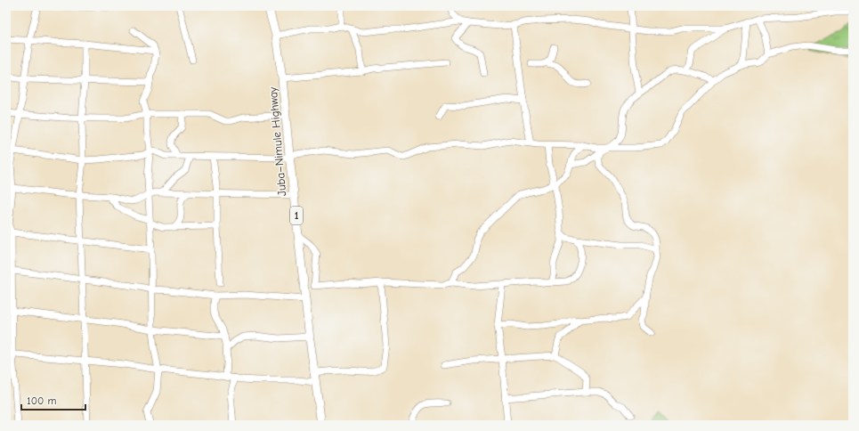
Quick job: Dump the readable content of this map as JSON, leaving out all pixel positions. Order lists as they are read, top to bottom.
{
  "streets": {
    "main road": ["Juba–Nimule Highway", "1"]
  },
  "scale_bar": "100 m"
}
